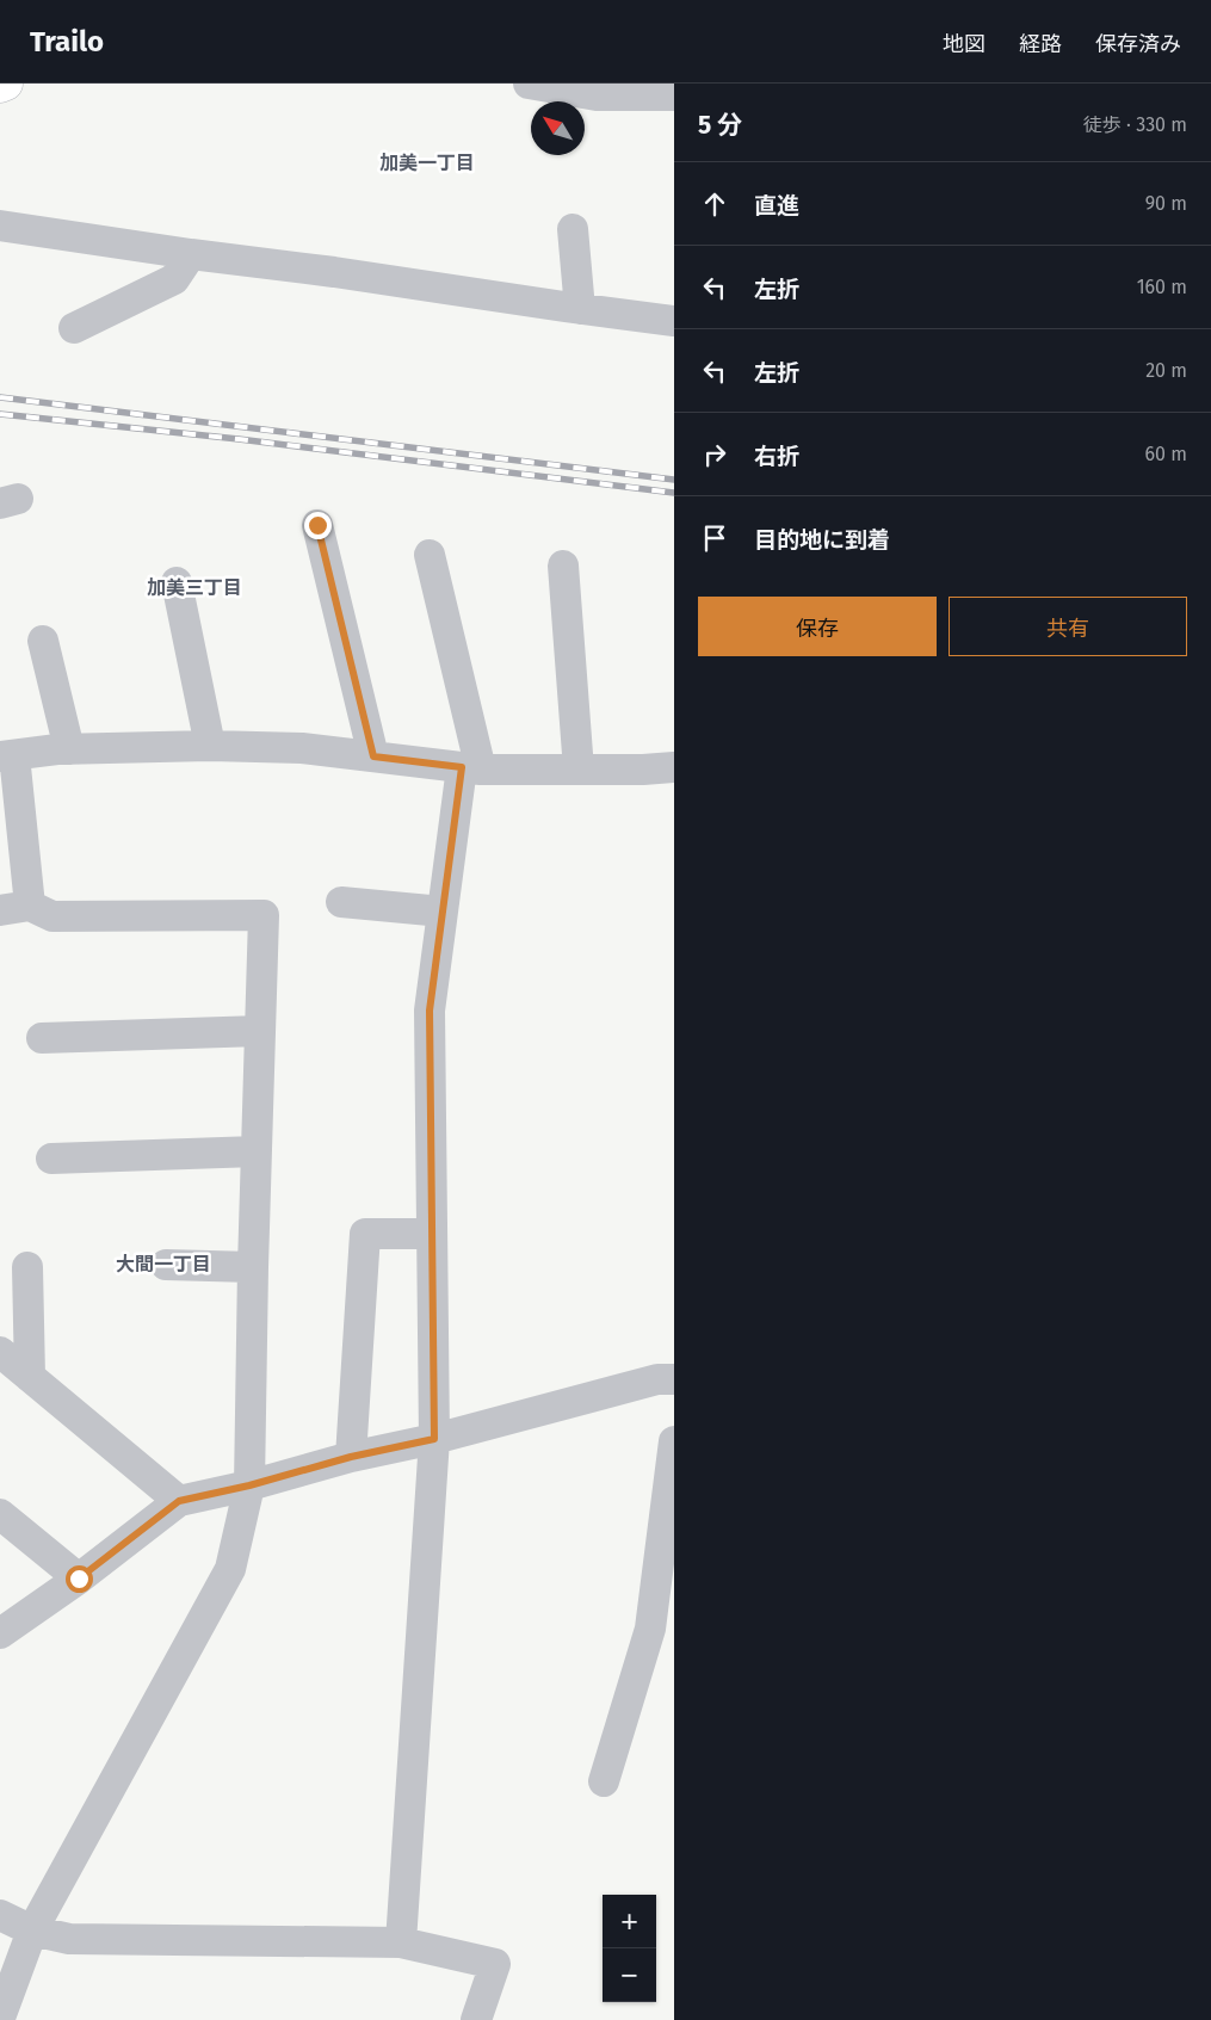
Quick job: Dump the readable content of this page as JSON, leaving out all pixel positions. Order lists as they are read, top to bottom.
{
  "districts": ["加美一丁目", "加美三丁目", "大間一丁目"],
  "north": "top left",
  "page": {
    "header": "Trailo",
    "nav": ["地図", "経路", "保存済み"],
    "heading": ["5 分", "徒歩 · 330 m"],
    "list": [
      ["直進", "90 m"],
      ["左折", "160 m"],
      ["左折", "20 m"],
      ["右折", "60 m"],
      "目的地に到着"
    ],
    "buttons": ["保存", "共有"],
    "map_buttons": ["+", "−"]
  }
}
